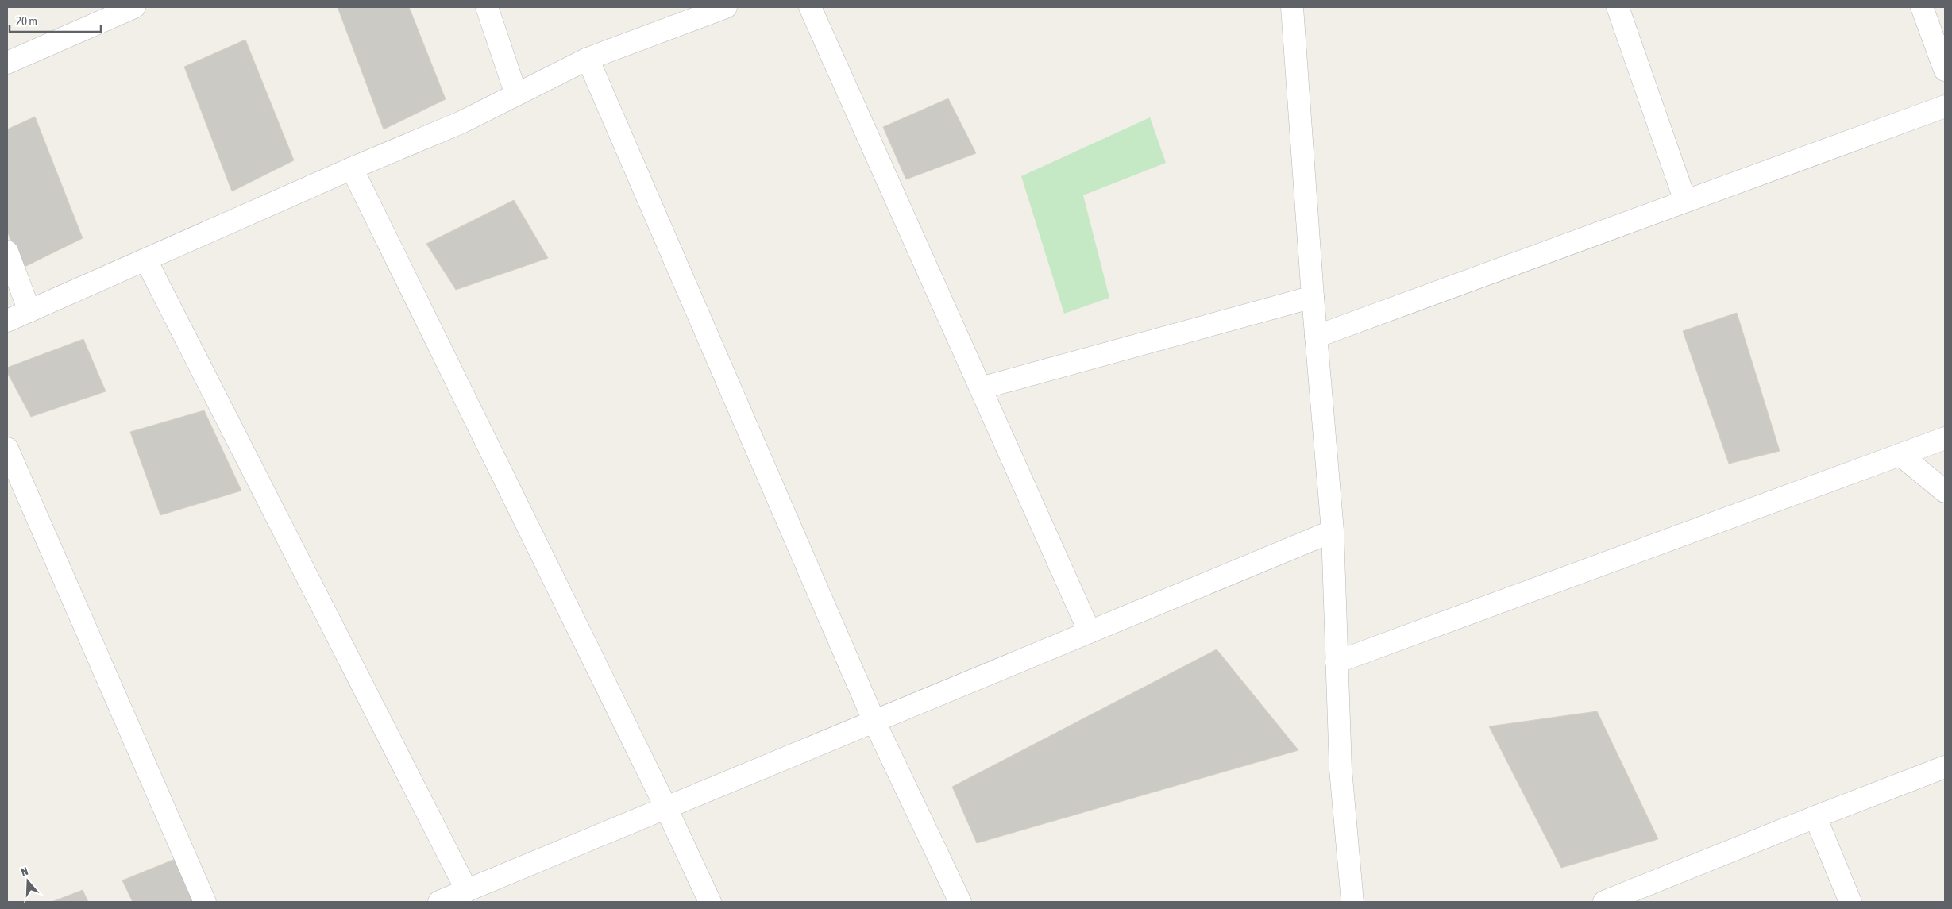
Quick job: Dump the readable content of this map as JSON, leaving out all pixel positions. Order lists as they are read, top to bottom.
{
  "scale_bar": "20 m",
  "north": "top"
}
